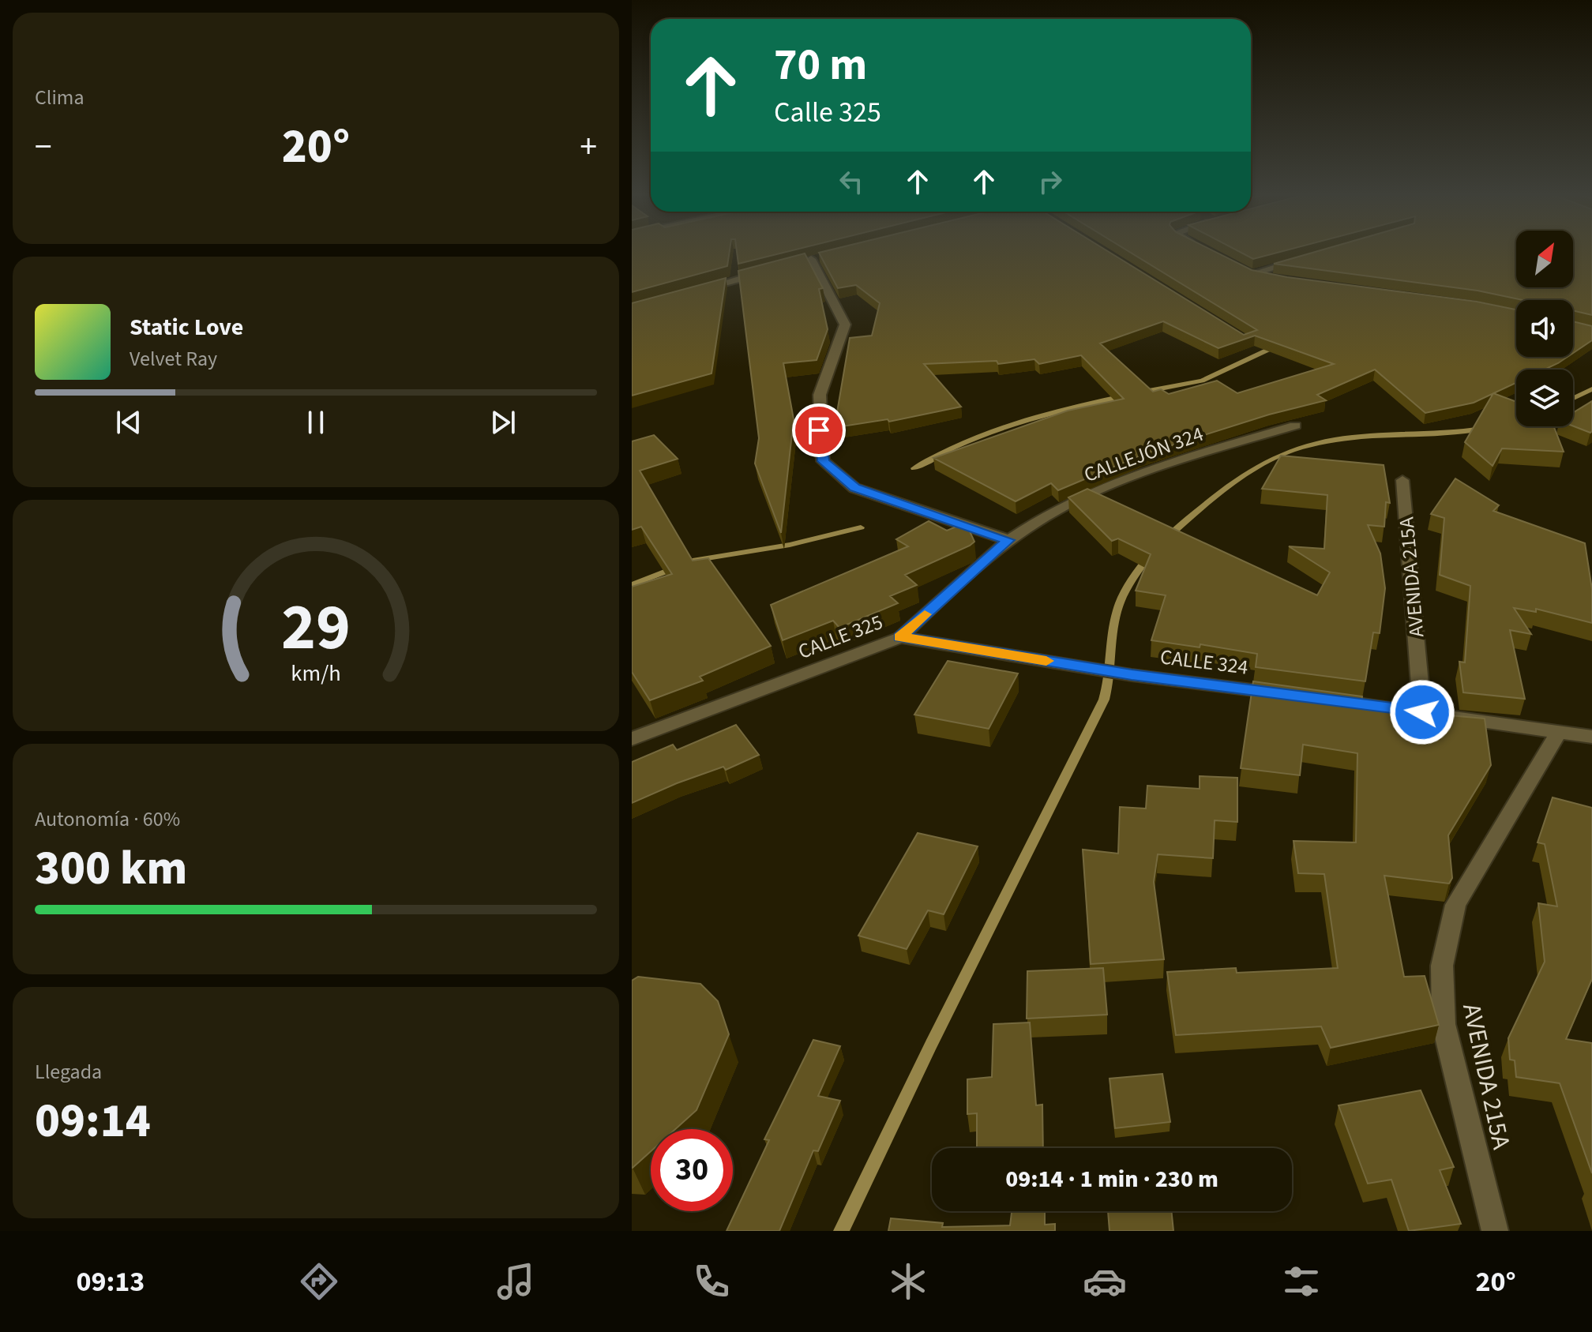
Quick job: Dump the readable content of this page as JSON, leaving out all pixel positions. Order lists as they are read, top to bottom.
{
  "streets": {
    "street": [
      "CALLEJÓN 324",
      "AVENIDA 215A",
      "CALLE 325",
      "CALLE 324"
    ]
  },
  "crossings": [
    ["CALLEJÓN 324", "CALLE 325"],
    ["CALLE 325", "CALLE 324"]
  ],
  "north": "top right",
  "page": {
    "tile": [
      "Clima",
      ["Autonomía · 60%", "300 km"],
      ["Llegada", "09:14"]
    ],
    "turn": ["70 m", "Calle 325"],
    "heat": ["−", "20°", "+"],
    "song": ["Static Love", "Velvet Ray"],
    "limit": "30",
    "trip": "09:14 · 1 min · 230 m",
    "tabs": ["09:13", "20°"],
    "gauge": ["29", "km/h"]
  }
}
